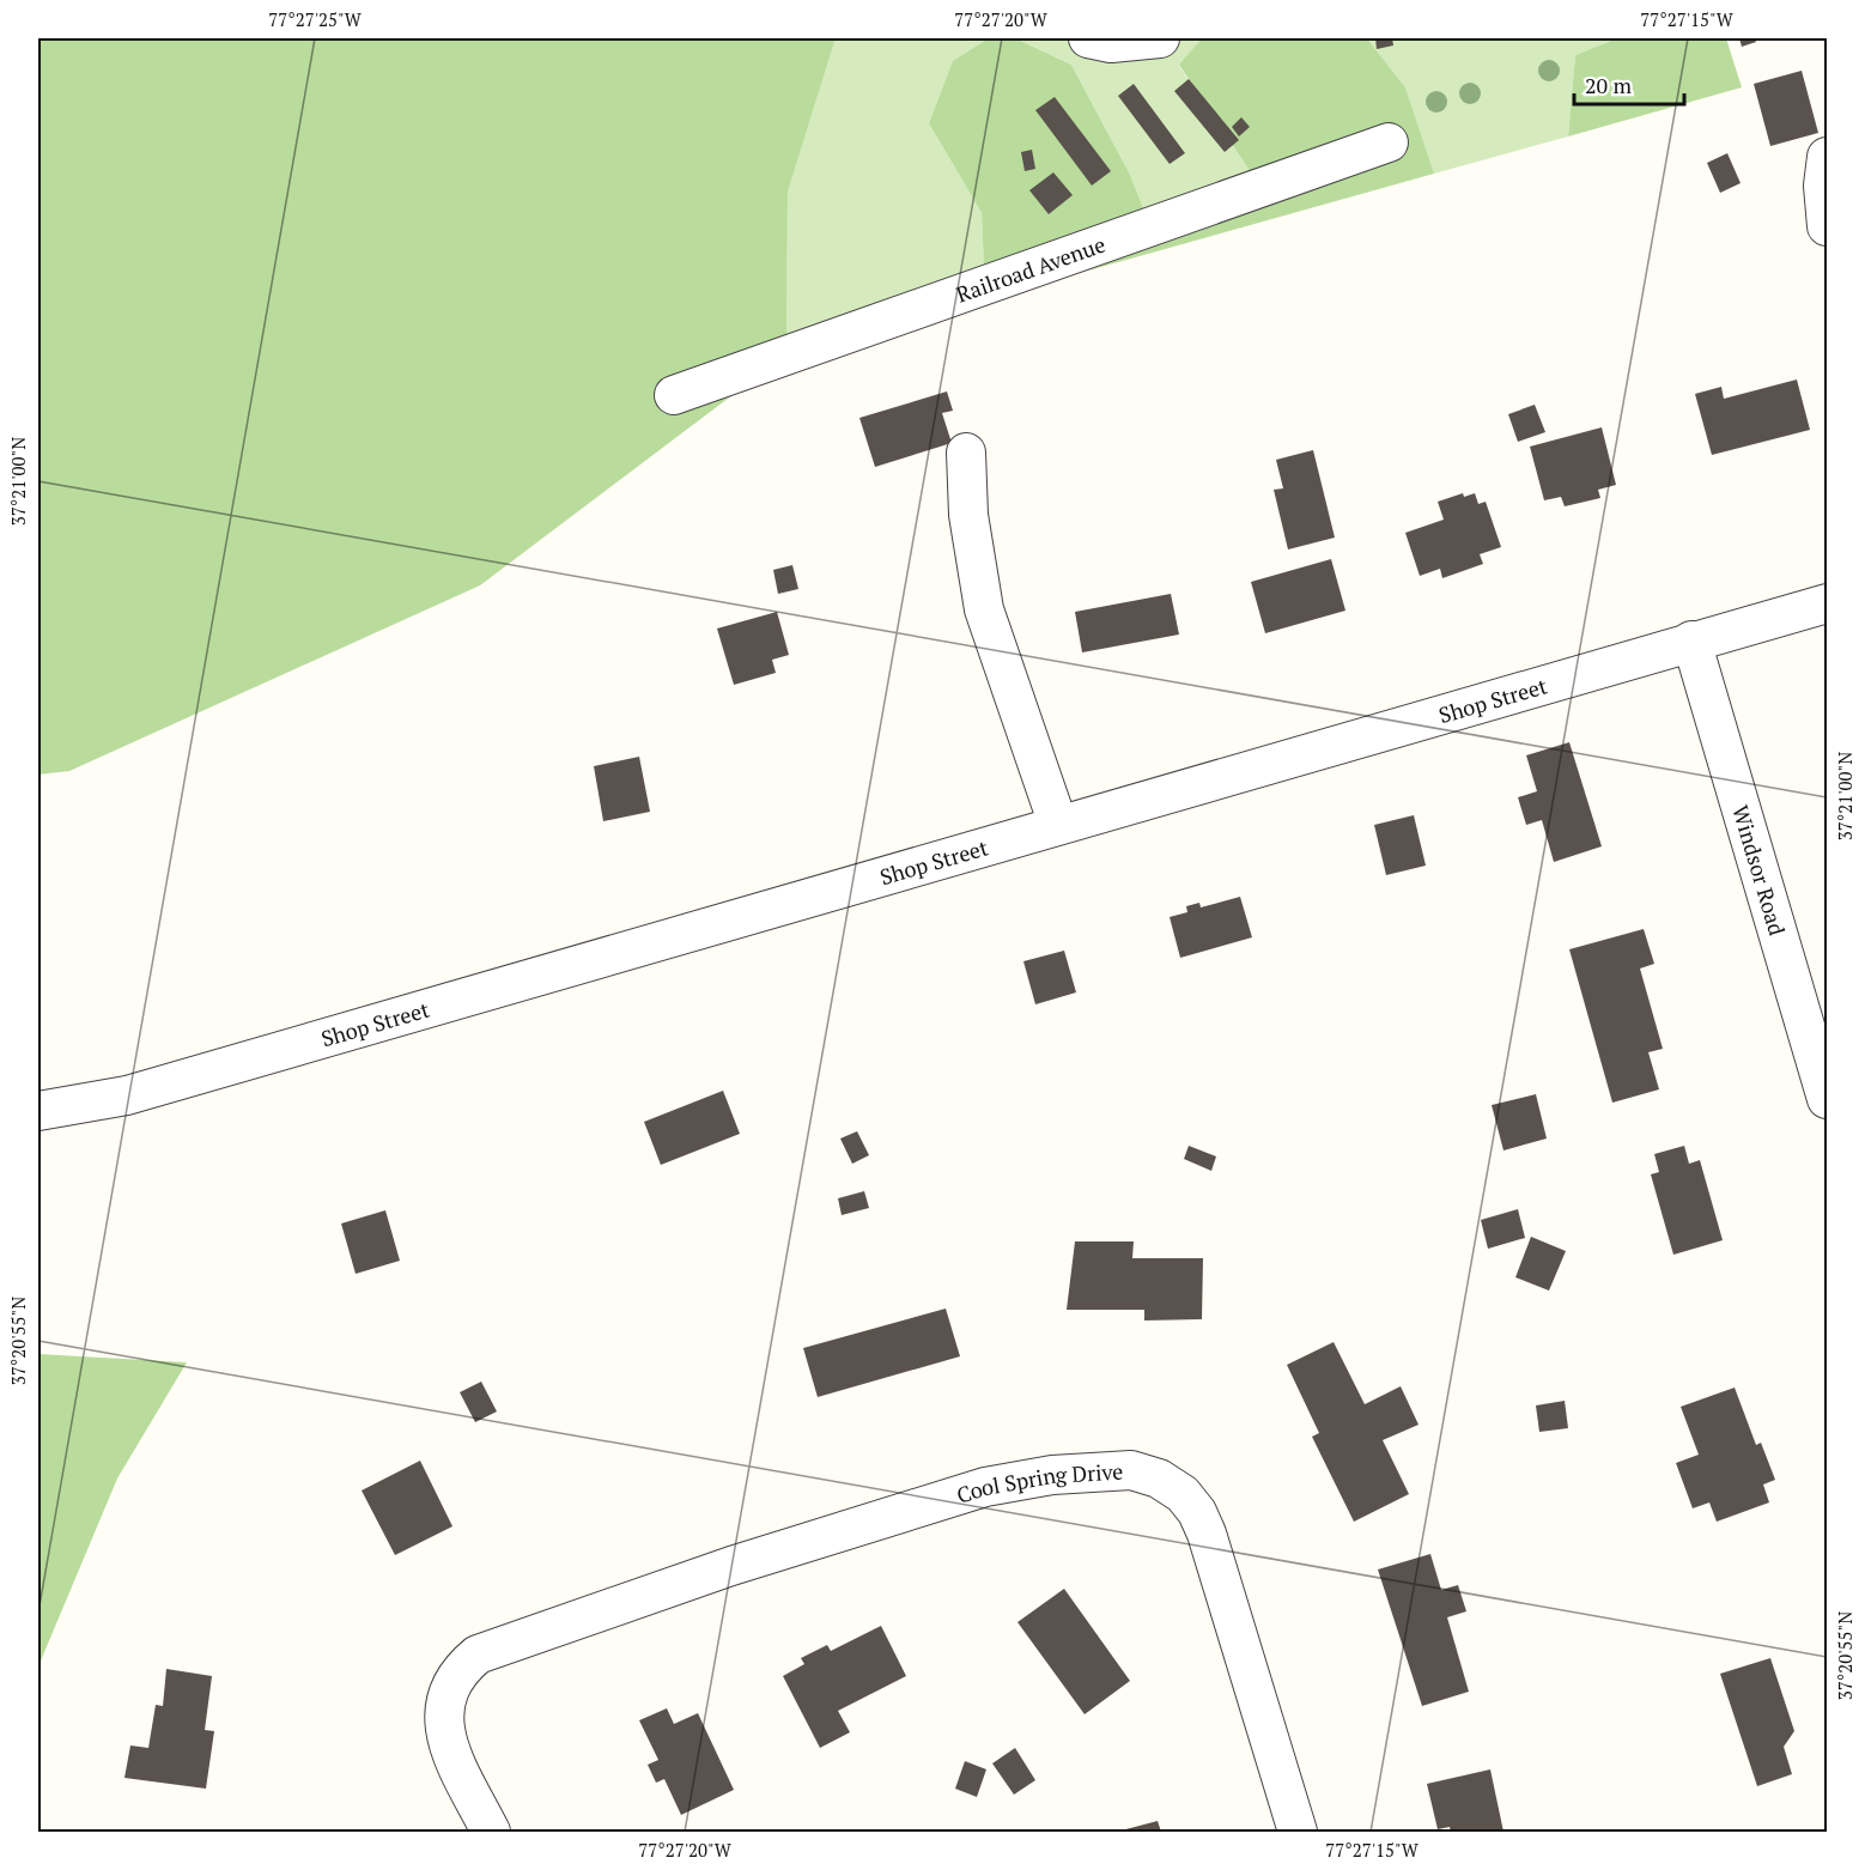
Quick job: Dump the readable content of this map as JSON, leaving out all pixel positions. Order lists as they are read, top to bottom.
{
  "streets": {
    "street": [
      "Railroad Avenue",
      "Shop Street",
      "Windsor Road",
      "Cool Spring Drive"
    ]
  },
  "crossings": [
    ["Shop Street", "Windsor Road"]
  ],
  "scale_bar": "20 m",
  "coordinates": [
    "77°27'25\"W",
    "77°27'20\"W",
    "77°27'15\"W",
    "37°21'00\"N",
    "37°20'55\"N"
  ]
}
